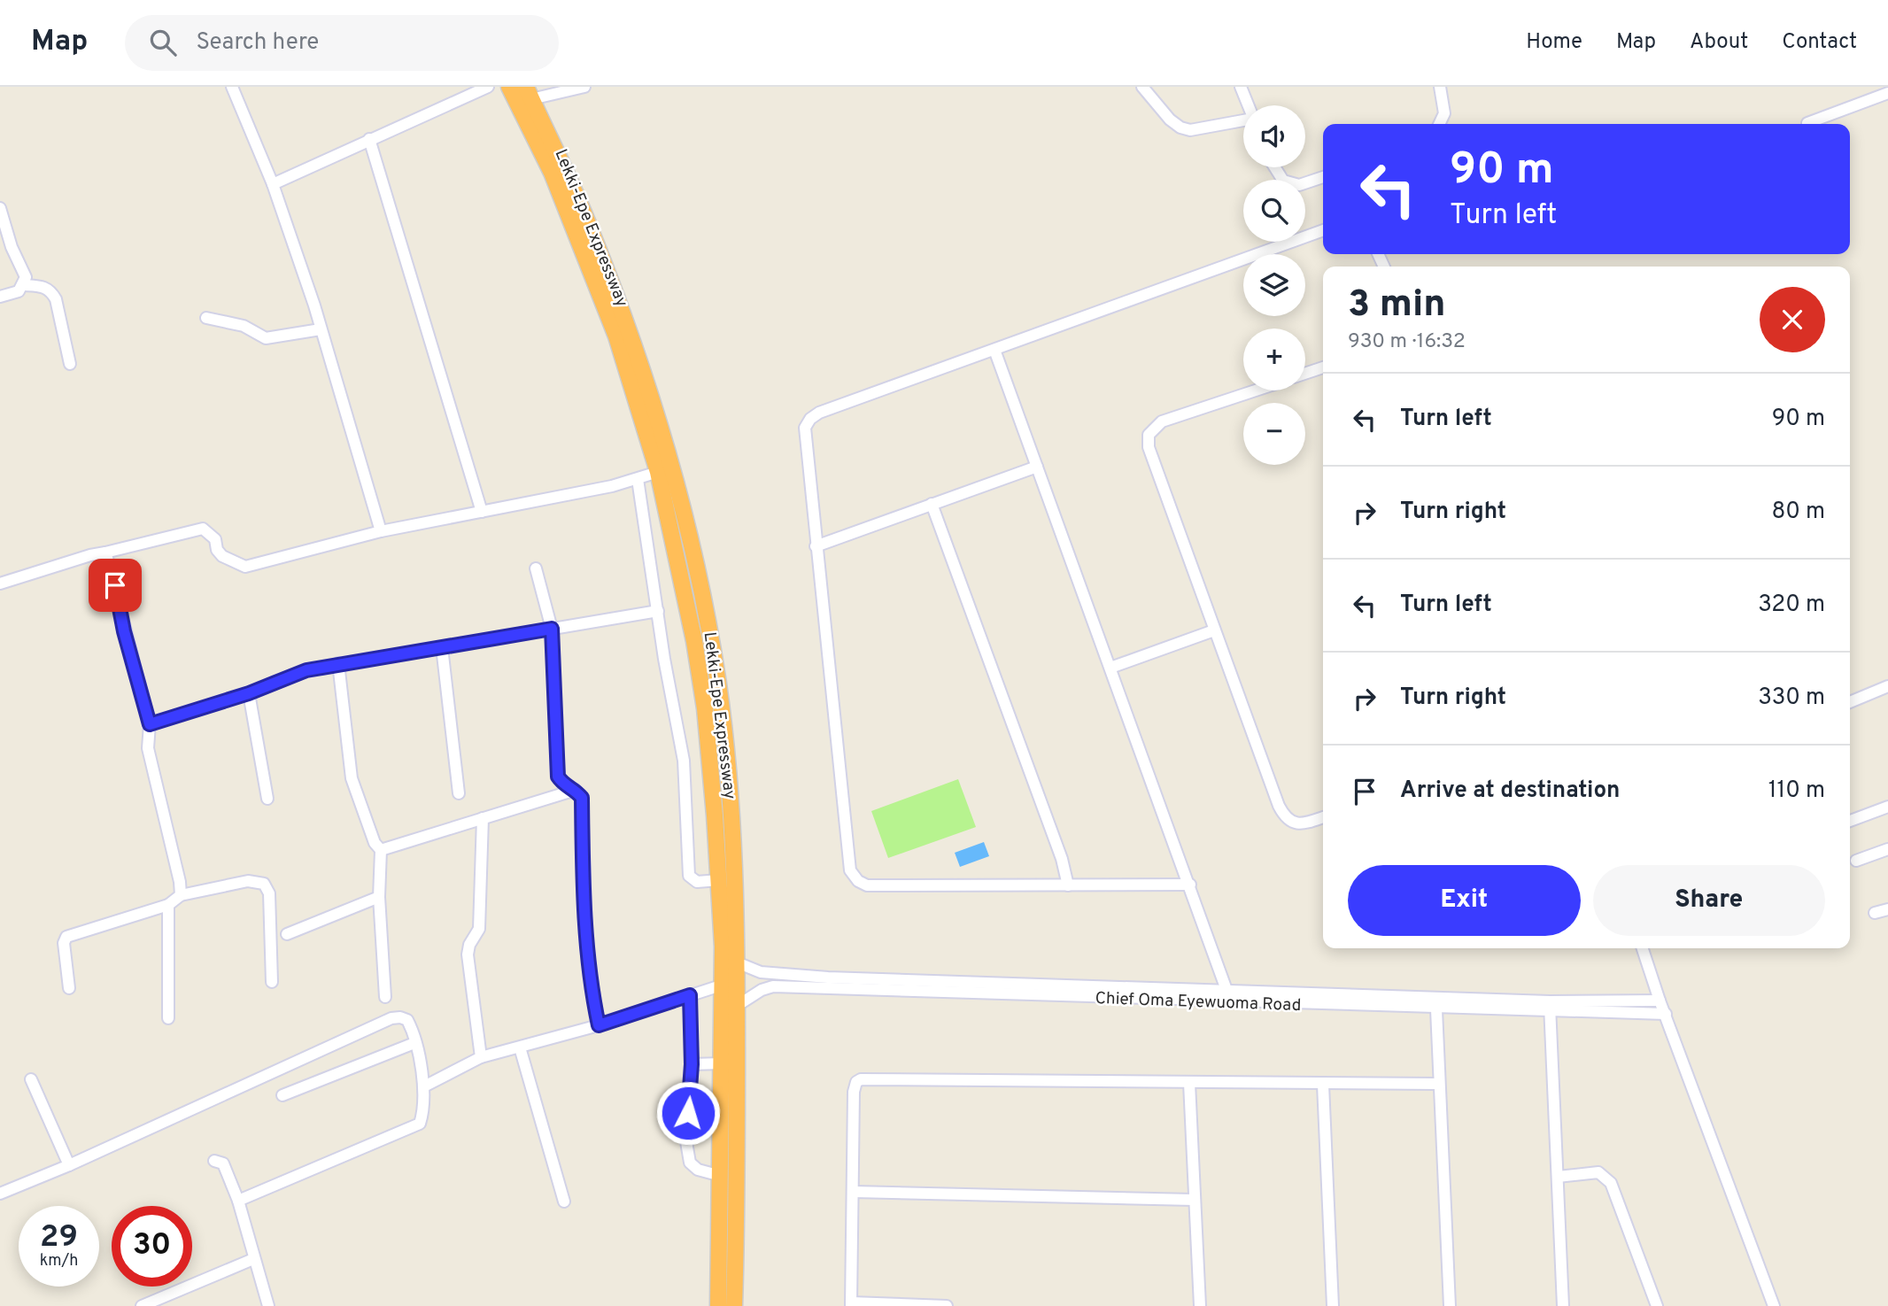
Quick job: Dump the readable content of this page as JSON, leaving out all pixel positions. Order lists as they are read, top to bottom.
{
  "streets": {
    "highway": ["Lekki-Epe Expressway"],
    "street": ["Chief Oma Eyewuoma Road"]
  },
  "crossings": [
    ["Lekki-Epe Expressway", "Chief Oma Eyewuoma Road"]
  ],
  "page": {
    "header": "Map",
    "search": "Search here",
    "nav": [
      "Home",
      "Map",
      "About",
      "Contact"
    ],
    "map_buttons": ["+", "−"],
    "turn": ["90 m", "Turn left"],
    "heading": ["3 min", "930 m · 16:32"],
    "list": [
      {
        "name": "Turn left",
        "value": "90 m"
      },
      {
        "name": "Turn right",
        "value": "80 m"
      },
      {
        "name": "Turn left",
        "value": "320 m"
      },
      {
        "name": "Turn right",
        "value": "330 m"
      },
      {
        "name": "Arrive at destination",
        "value": "110 m"
      }
    ],
    "buttons": ["Exit", "Share"],
    "speed": "29 km/h",
    "limit": "30"
  }
}
